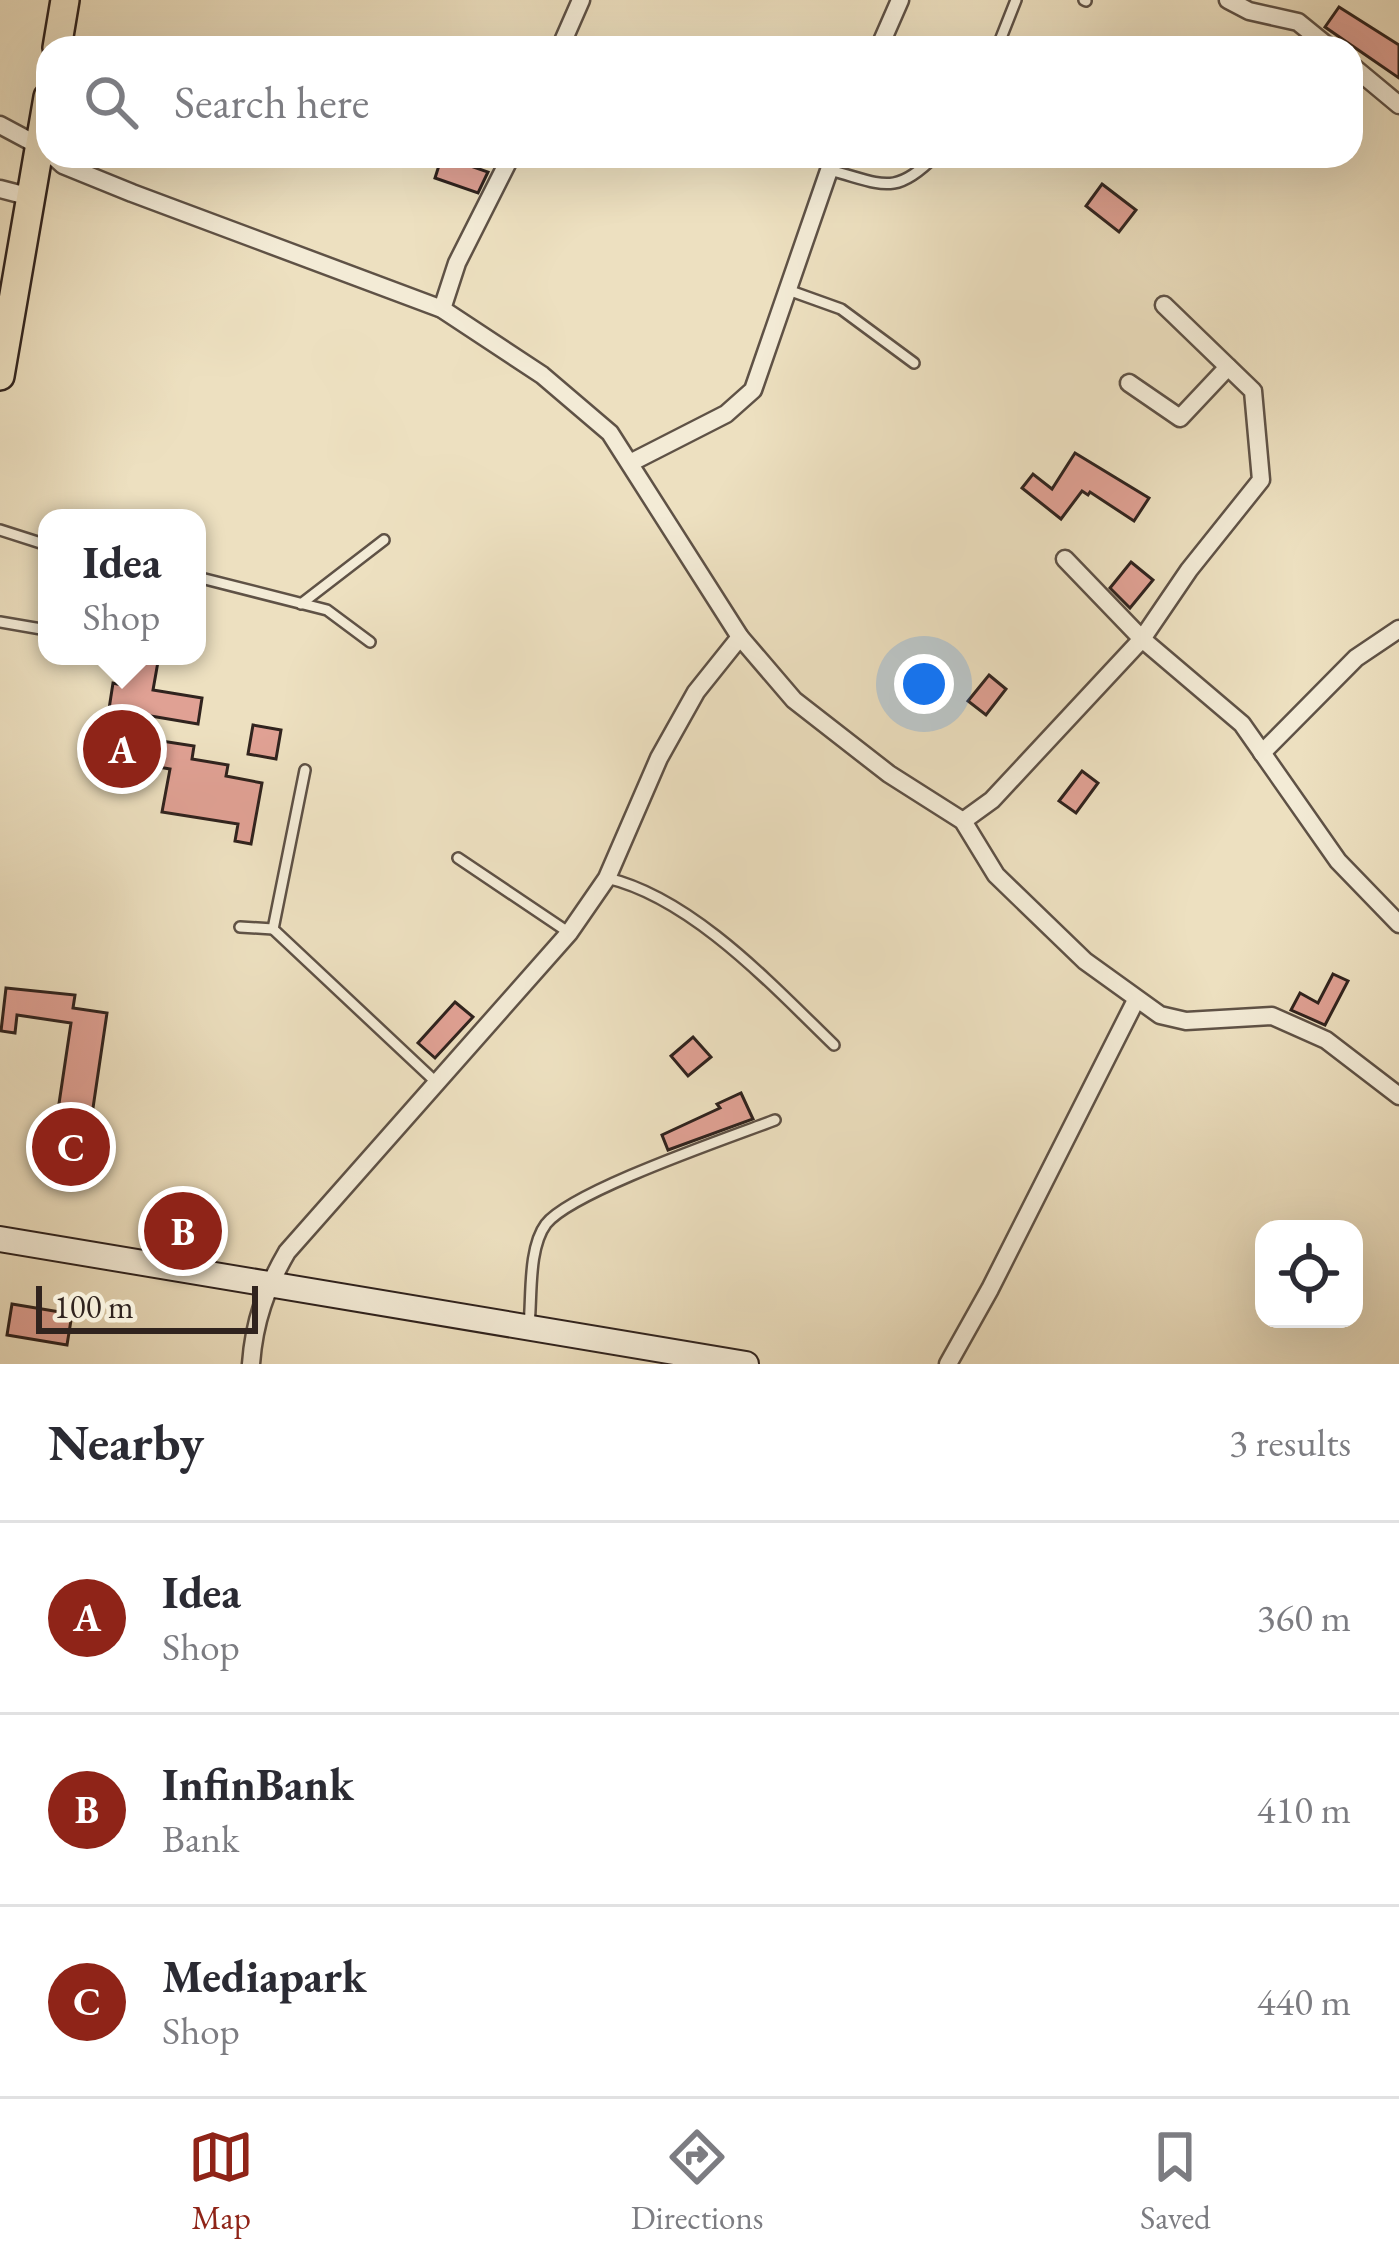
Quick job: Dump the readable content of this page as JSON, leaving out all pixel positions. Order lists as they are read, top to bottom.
{
  "scale_bar": "100 m",
  "page": {
    "search": "Search here",
    "popup": ["Idea", "Shop"],
    "pins": ["A", "C", "B"],
    "scale": "100 m",
    "heading": ["Nearby", "3 results"],
    "list": [
      {
        "mark": "A",
        "name": "Idea",
        "note": "Shop",
        "value": "360 m"
      },
      {
        "mark": "B",
        "name": "InfinBank",
        "note": "Bank",
        "value": "410 m"
      },
      {
        "mark": "C",
        "name": "Mediapark",
        "note": "Shop",
        "value": "440 m"
      }
    ],
    "nav": ["Map", "Directions", "Saved"]
  }
}
